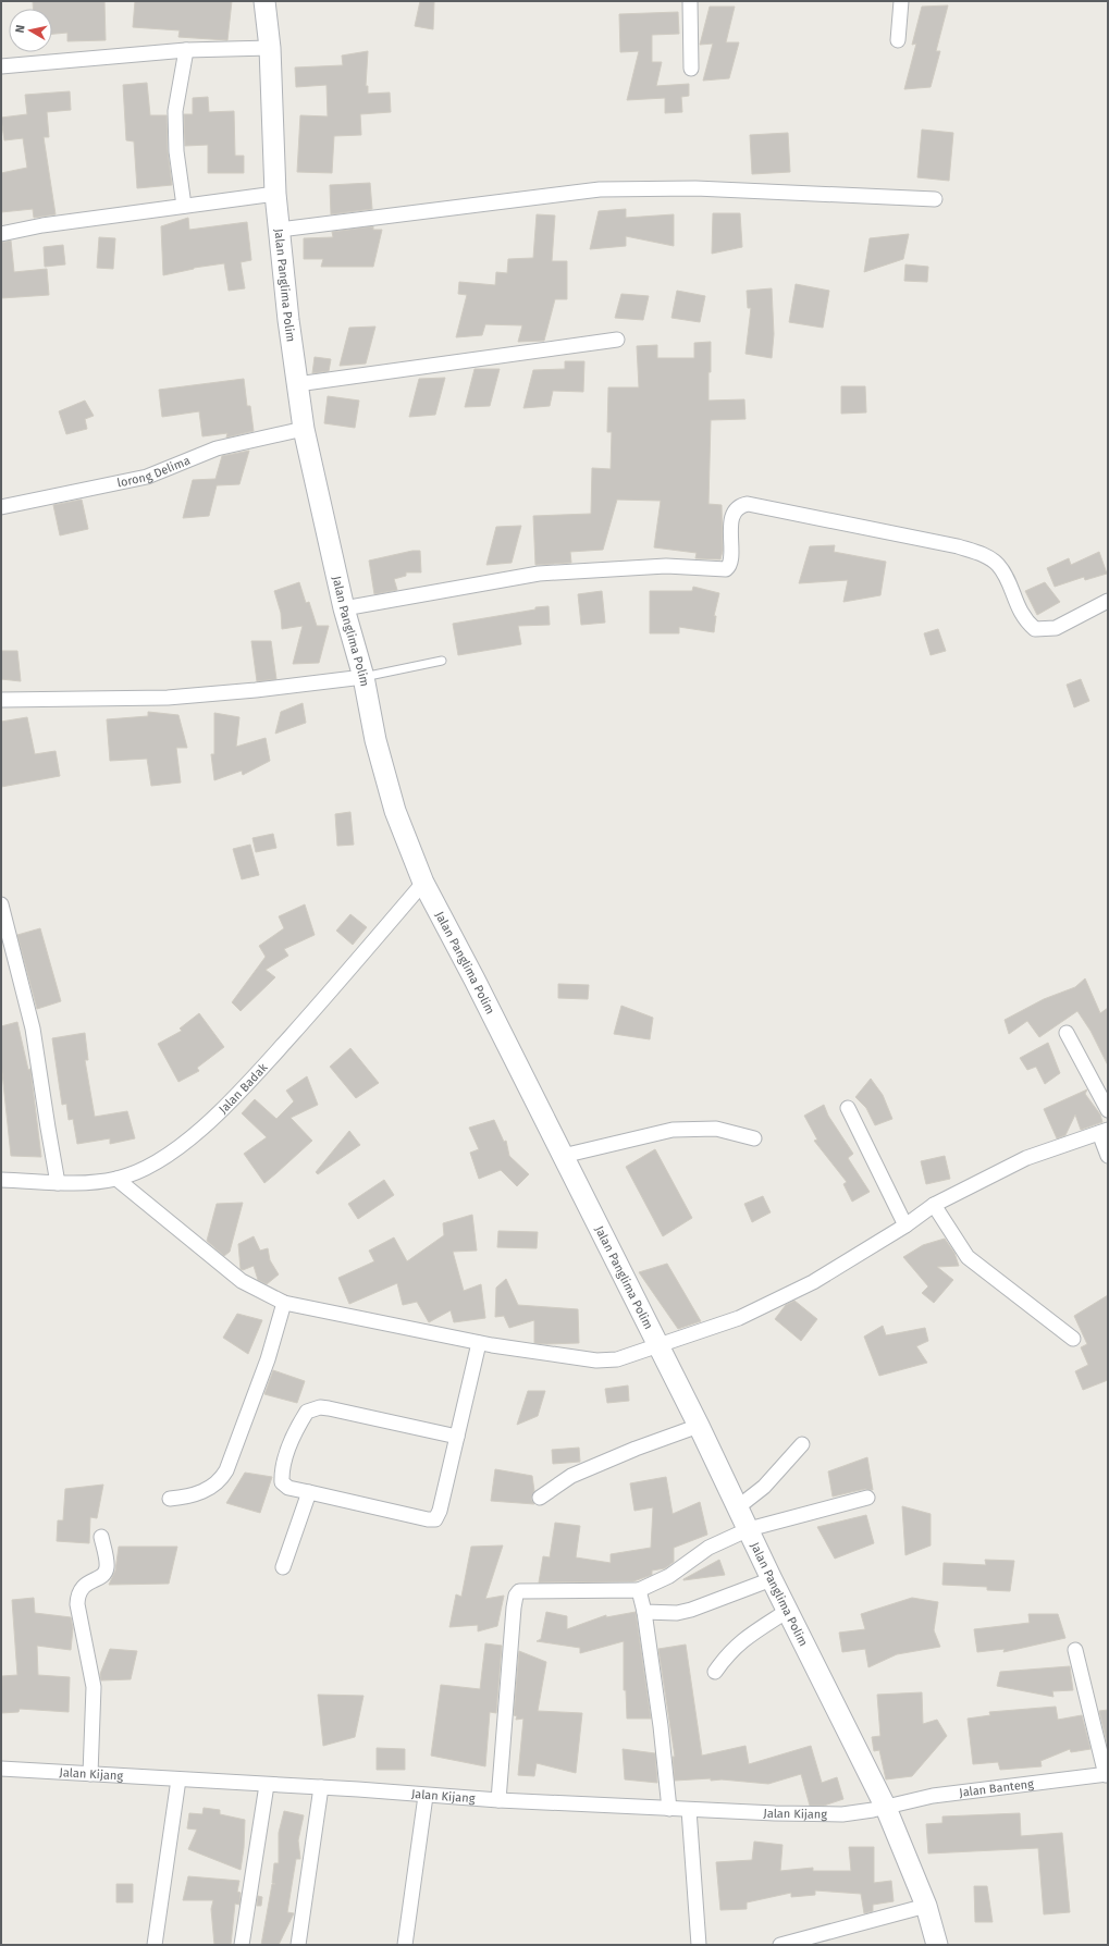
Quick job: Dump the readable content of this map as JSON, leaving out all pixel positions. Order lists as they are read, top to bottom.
{
  "streets": {
    "street": [
      "Jalan Panglima Polim",
      "lorong Delima",
      "Jalan Badak",
      "Jalan Kijang",
      "Jalan Banteng"
    ]
  },
  "crossings": [
    ["Jalan Panglima Polim", "lorong Delima"],
    ["Jalan Panglima Polim", "Jalan Badak"],
    ["Jalan Panglima Polim", "Jalan Kijang"],
    ["Jalan Panglima Polim", "Jalan Banteng"],
    ["Jalan Kijang", "Jalan Banteng"]
  ],
  "north": "left"
}
